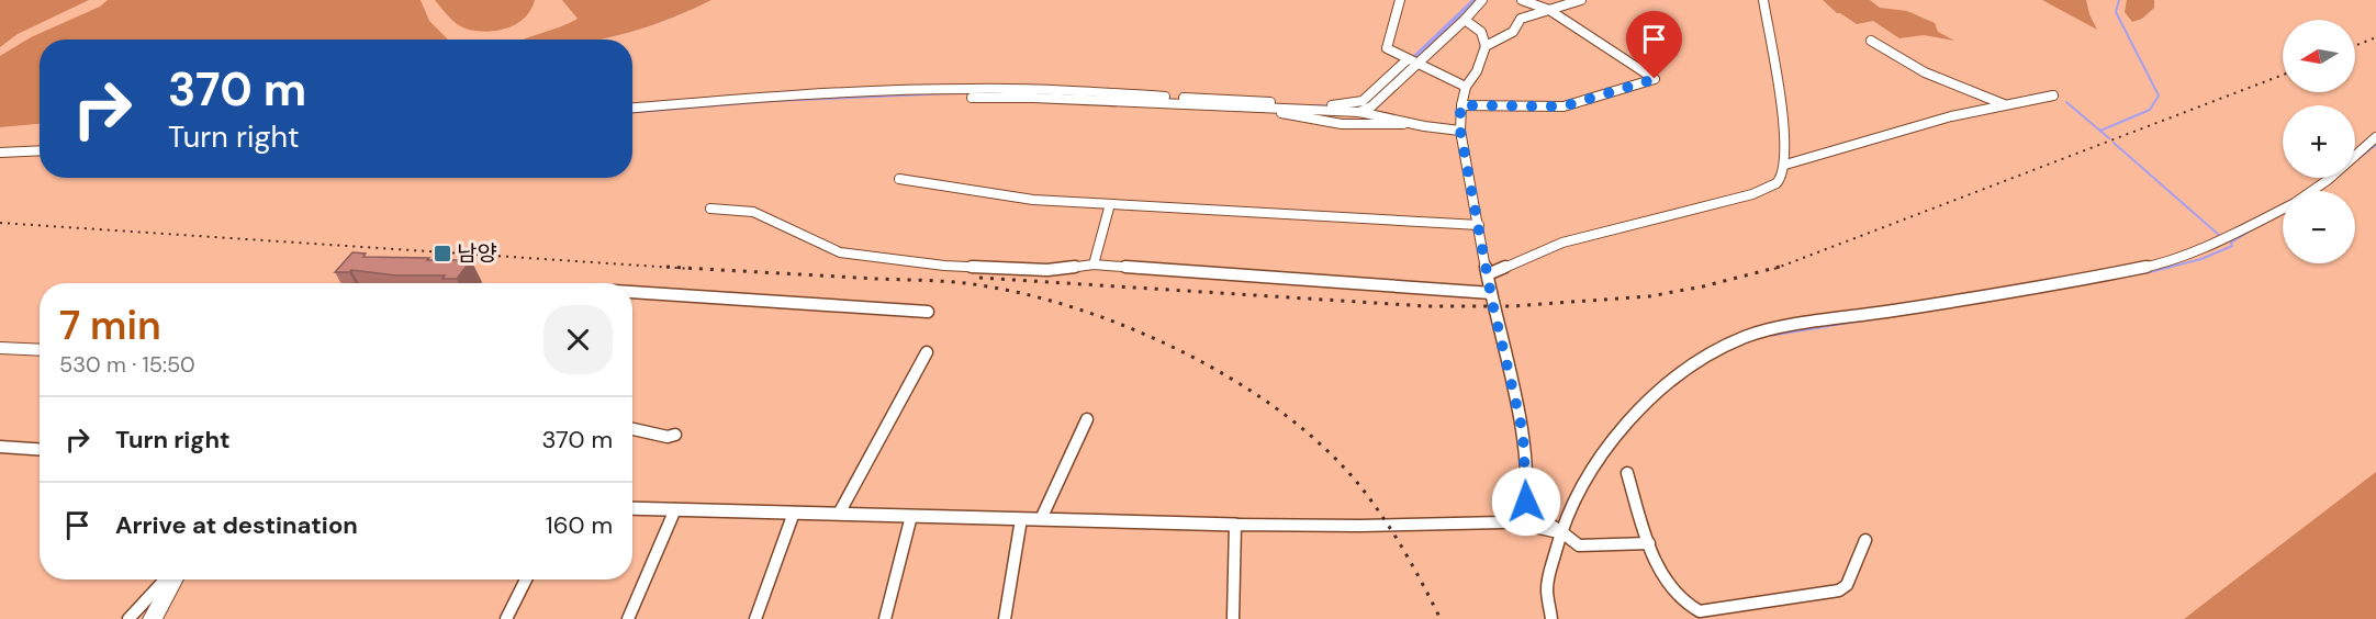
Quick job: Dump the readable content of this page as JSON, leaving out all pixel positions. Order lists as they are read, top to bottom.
{
  "places": {
    "transit": ["남양"]
  },
  "north": "left",
  "page": {
    "map_buttons": ["+", "−"],
    "turn": ["370 m", "Turn right"],
    "heading": ["7 min", "530 m · 15:50"],
    "list": [
      {
        "name": "Turn right",
        "value": "370 m"
      },
      {
        "name": "Arrive at destination",
        "value": "160 m"
      }
    ]
  }
}
